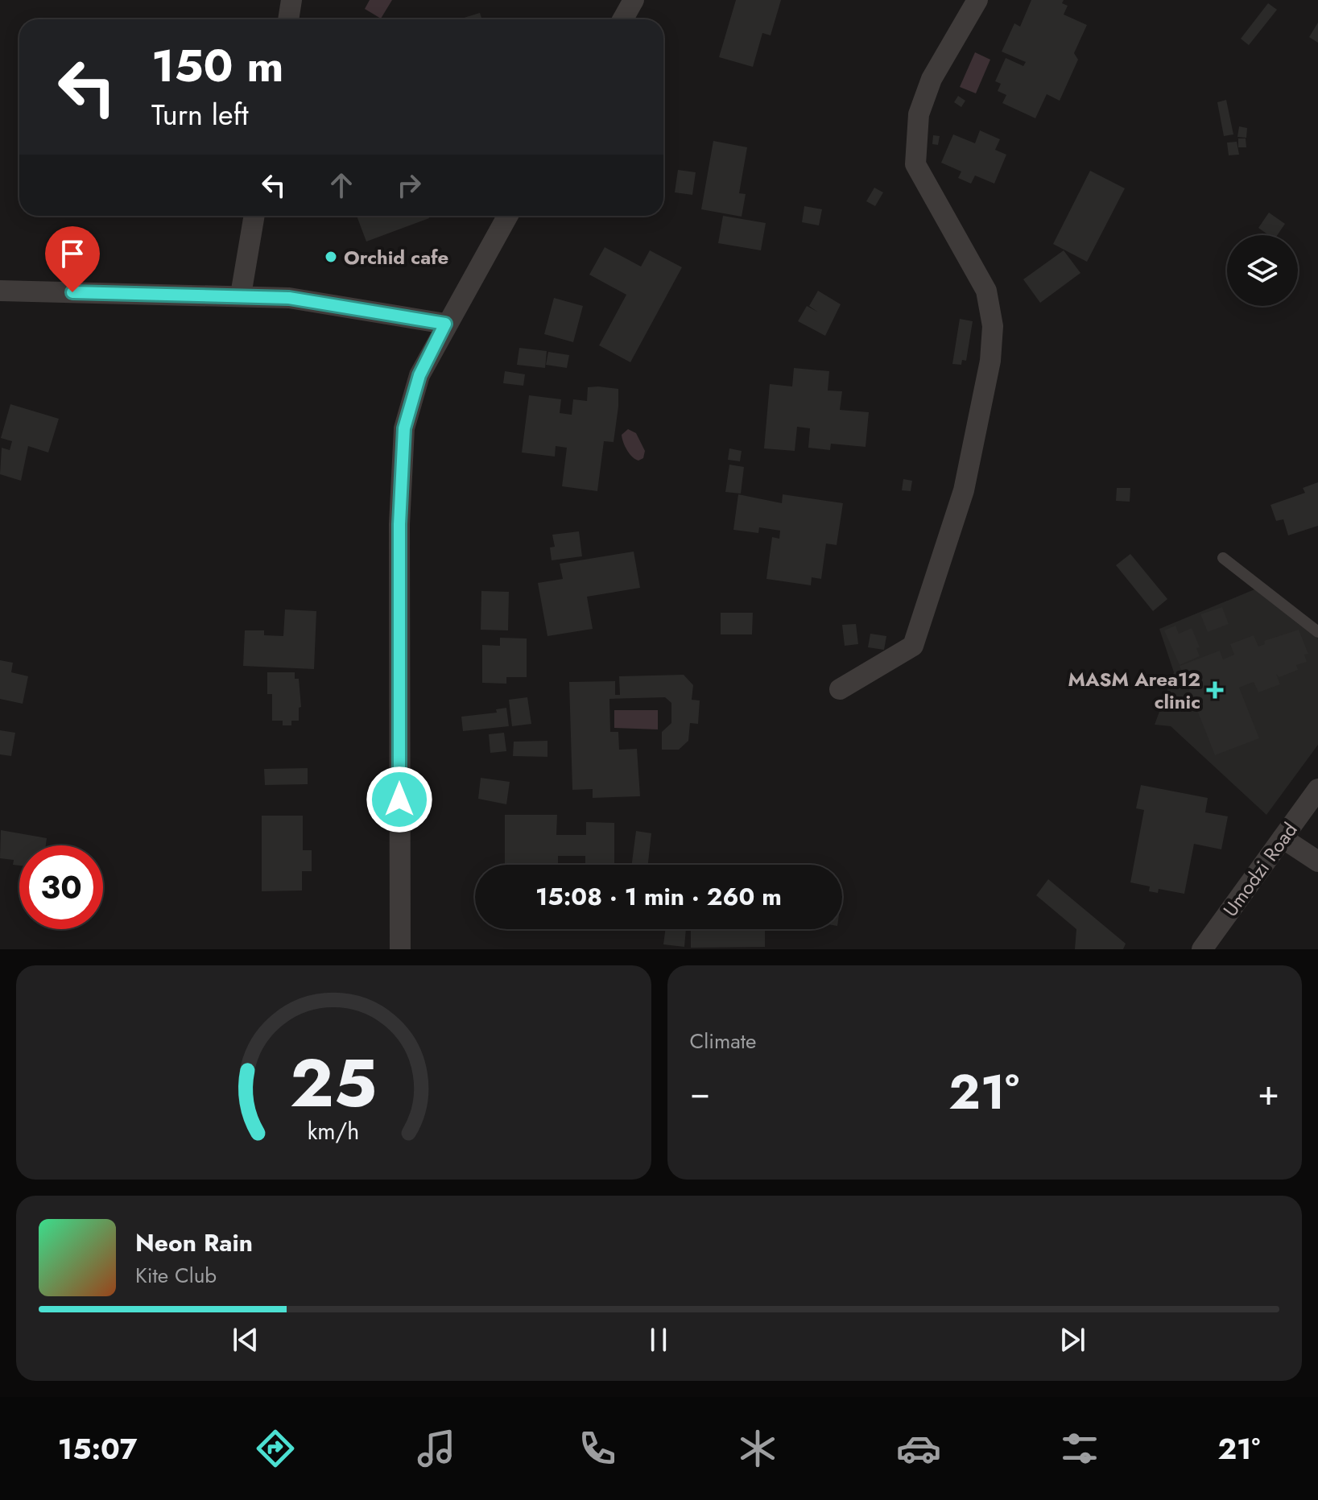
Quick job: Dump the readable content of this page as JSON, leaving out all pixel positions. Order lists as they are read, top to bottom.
{
  "streets": {
    "street": ["Umodzi Road"]
  },
  "places": {
    "other": ["Orchid cafe"],
    "health": ["MASM Area12 clinic"]
  },
  "page": {
    "turn": ["150 m", "Turn left"],
    "limit": "30",
    "trip": "15:08 · 1 min · 260 m",
    "tile": "Climate",
    "heat": ["−", "21°", "+"],
    "song": ["Neon Rain", "Kite Club"],
    "tabs": ["15:07", "21°"],
    "gauge": ["25", "km/h"]
  }
}
